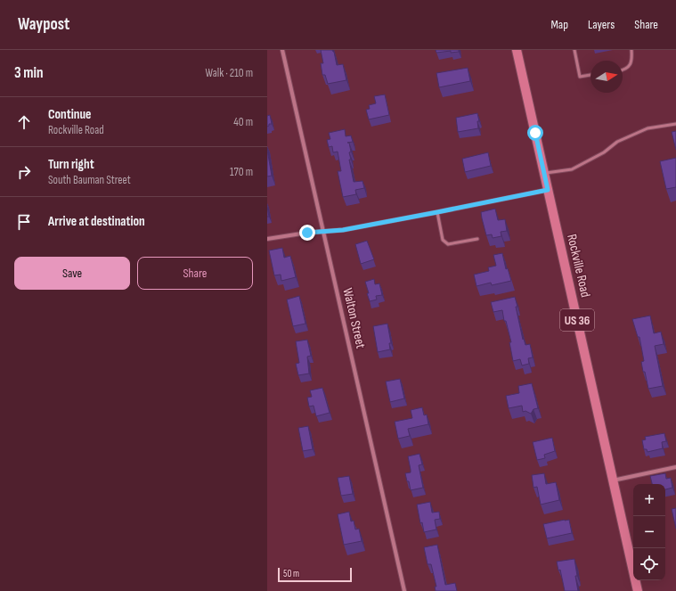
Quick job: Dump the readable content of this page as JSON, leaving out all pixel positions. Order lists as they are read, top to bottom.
{
  "streets": {
    "main road": ["Rockville Road", "US 36"],
    "street": ["Walton Street"]
  },
  "scale_bar": "50 m",
  "north": "right",
  "page": {
    "header": "Waypost",
    "nav": ["Map", "Layers", "Share"],
    "heading": ["3 min", "Walk · 210 m"],
    "list": [
      ["Continue", "Rockville Road", "40 m"],
      ["Turn right", "South Bauman Street", "170 m"],
      "Arrive at destination"
    ],
    "buttons": ["Save", "Share"],
    "map_buttons": ["+", "−"],
    "scale": "50 m"
  }
}
